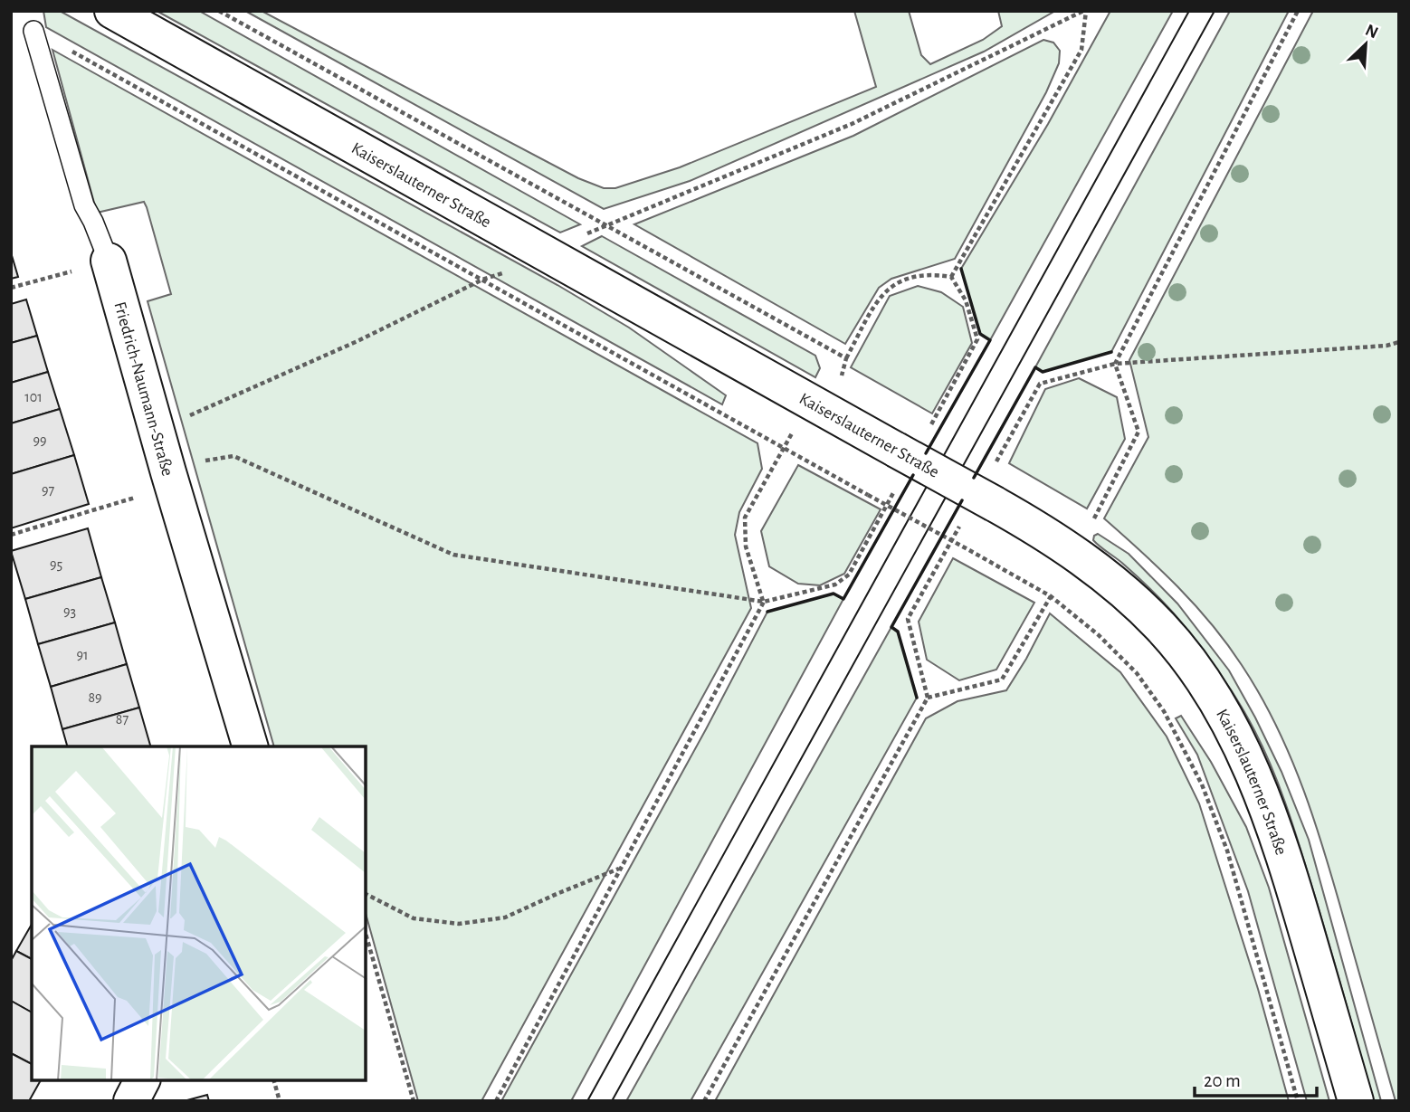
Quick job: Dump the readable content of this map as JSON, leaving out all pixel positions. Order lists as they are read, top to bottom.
{
  "streets": {
    "main road": ["Kaiserslauterner Straße", "Friedrich-Naumann-Straße"]
  },
  "house_numbers": [
    "101",
    "99",
    "97",
    "95",
    "93",
    "91",
    "89",
    "87"
  ],
  "scale_bar": "20 m",
  "north": "top right"
}
